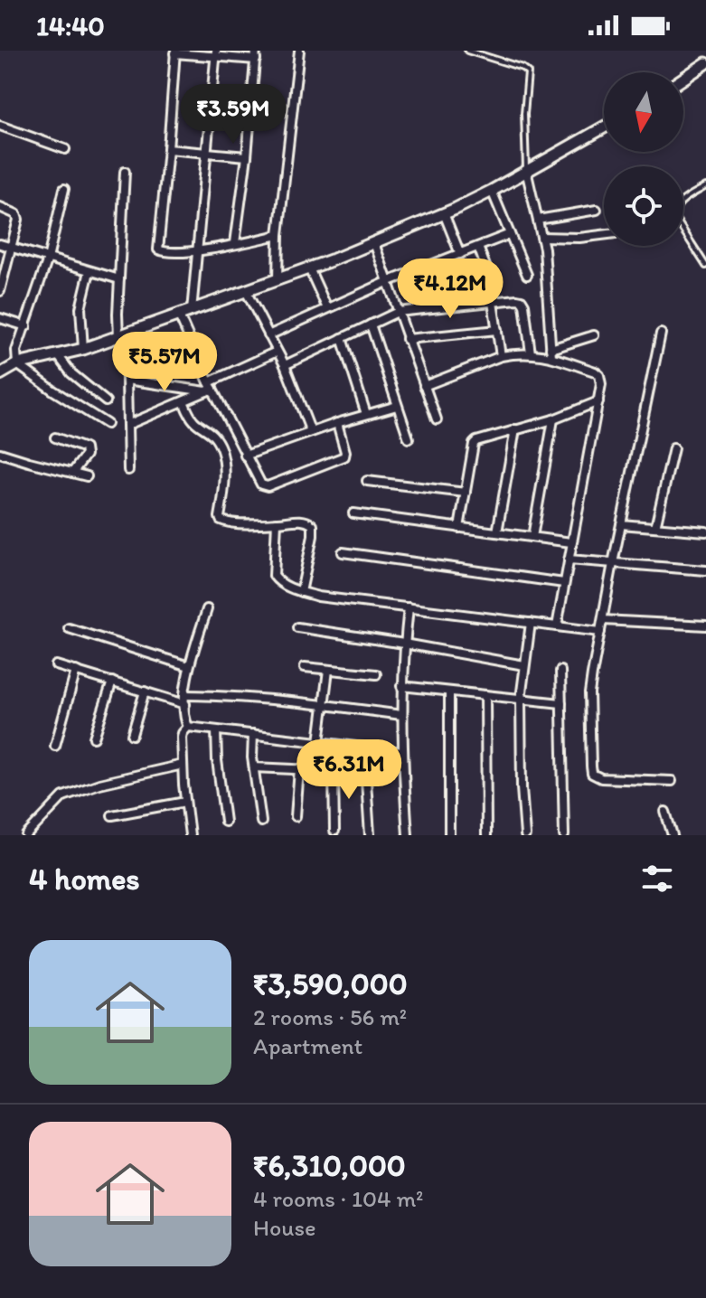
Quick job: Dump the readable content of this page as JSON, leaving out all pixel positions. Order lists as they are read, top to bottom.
{
  "north": "bottom",
  "page": {
    "status": "14:40",
    "price": [
      "₹3.59M",
      "₹4.12M",
      "₹5.57M",
      "₹6.31M"
    ],
    "heading": "4 homes",
    "list": [
      {
        "name": "₹3,590,000",
        "note": "2 rooms · 56 m² · Apartment"
      },
      {
        "name": "₹6,310,000",
        "note": "4 rooms · 104 m² · House"
      }
    ]
  }
}
